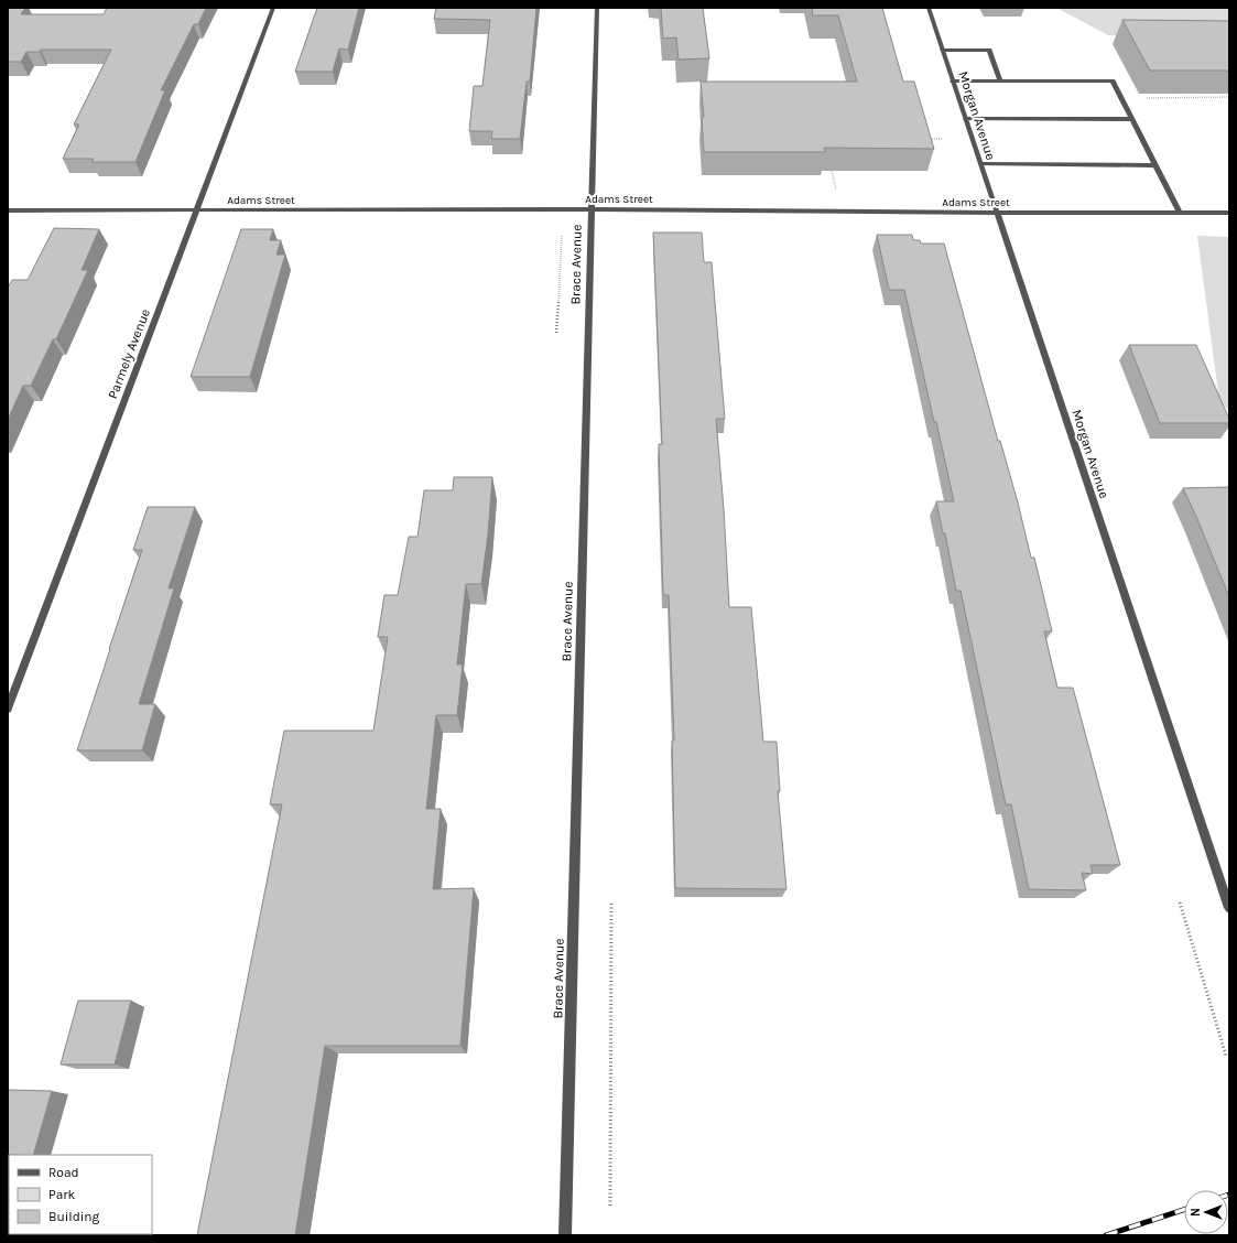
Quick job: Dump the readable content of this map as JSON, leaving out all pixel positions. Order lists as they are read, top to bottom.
{
  "streets": {
    "street": [
      "Morgan Avenue",
      "Adams Street",
      "Brace Avenue",
      "Parmely Avenue"
    ]
  },
  "crossings": [
    ["Morgan Avenue", "Adams Street"],
    ["Adams Street", "Brace Avenue"],
    ["Adams Street", "Parmely Avenue"]
  ],
  "legend": ["Road", "Park", "Building"],
  "north": "left"
}
